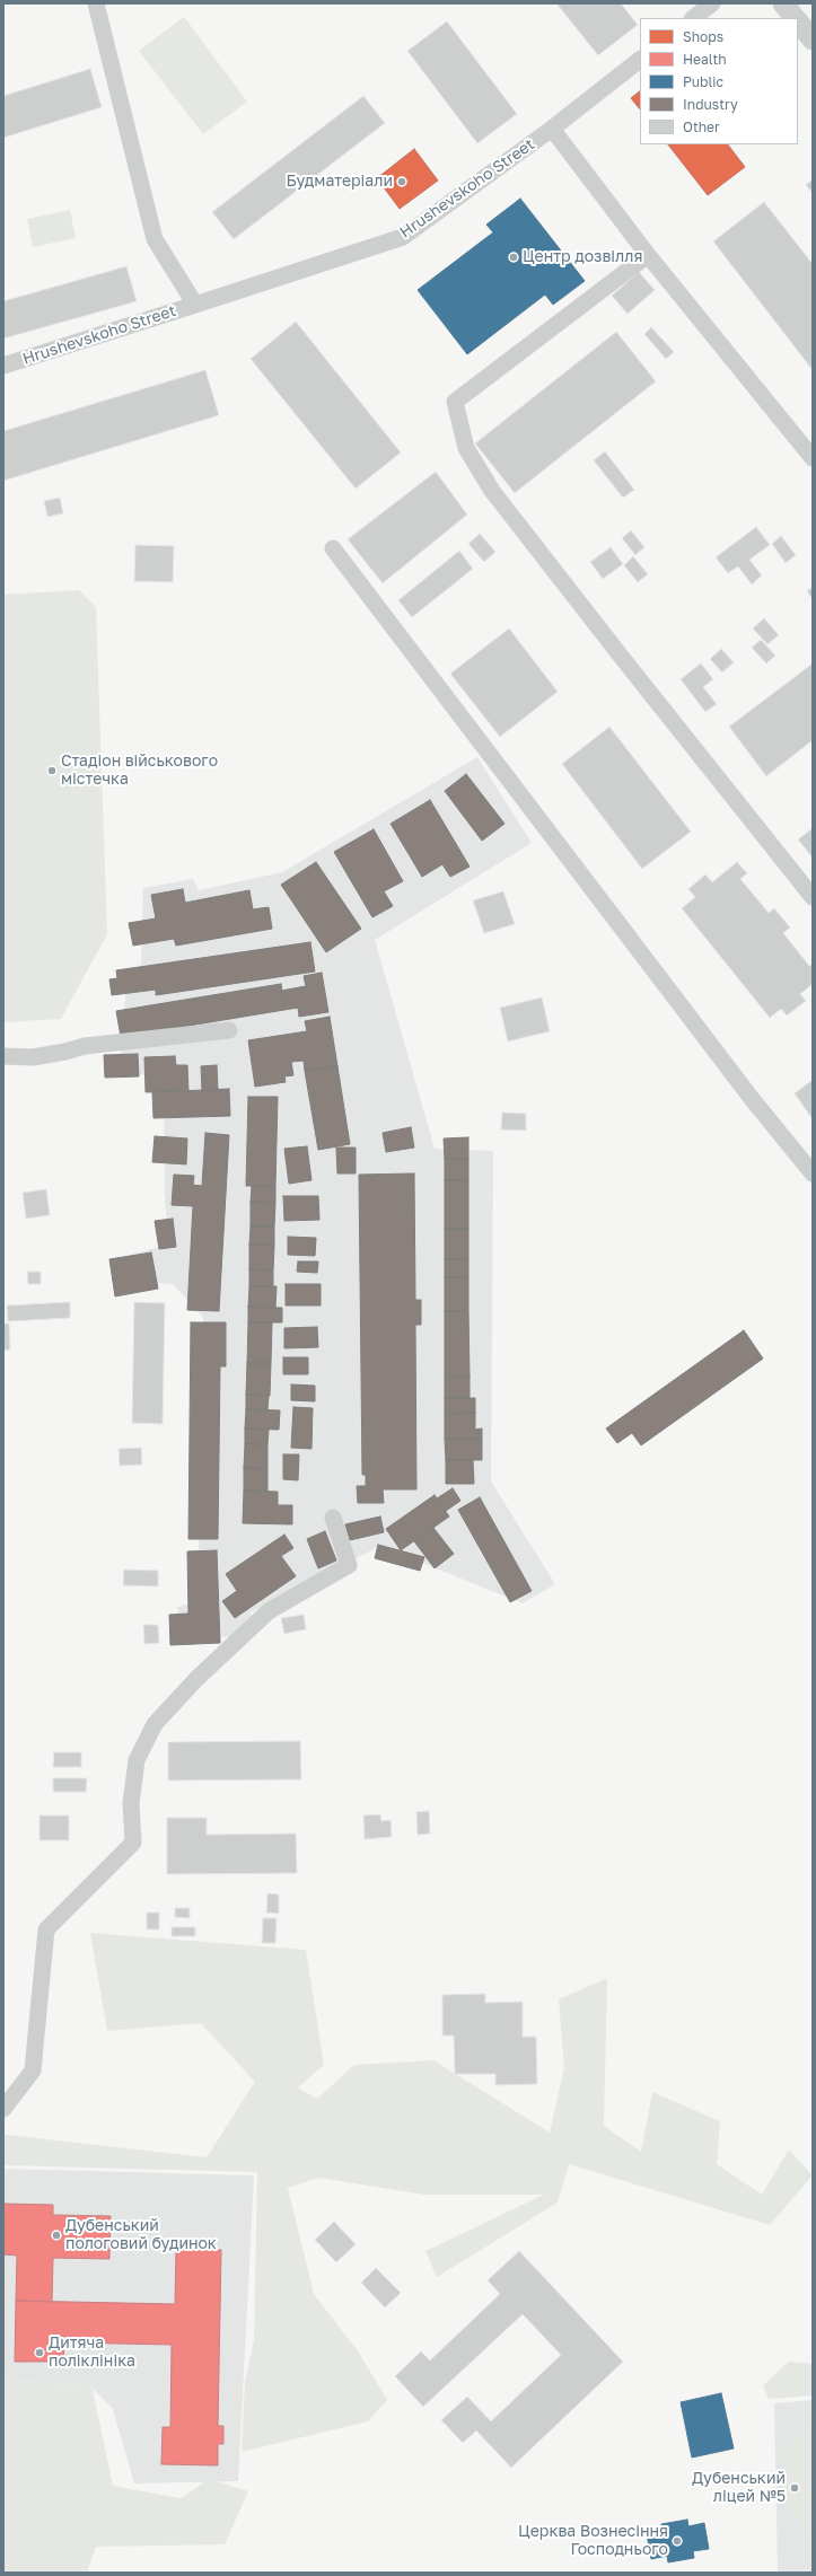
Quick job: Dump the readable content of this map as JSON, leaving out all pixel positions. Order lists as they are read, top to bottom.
{
  "streets": {
    "street": ["Hrushevskoho Street"]
  },
  "places": [
    "Будматеріали",
    "Центр дозвілля",
    "Стадіон військового містечка",
    "Дубенський пологовий будинок",
    "Дитяча поліклініка",
    "Дубенський ліцей №5",
    "Церква Вознесіння Господнього"
  ],
  "legend": [
    "Shops",
    "Health",
    "Public",
    "Industry",
    "Other"
  ]
}
